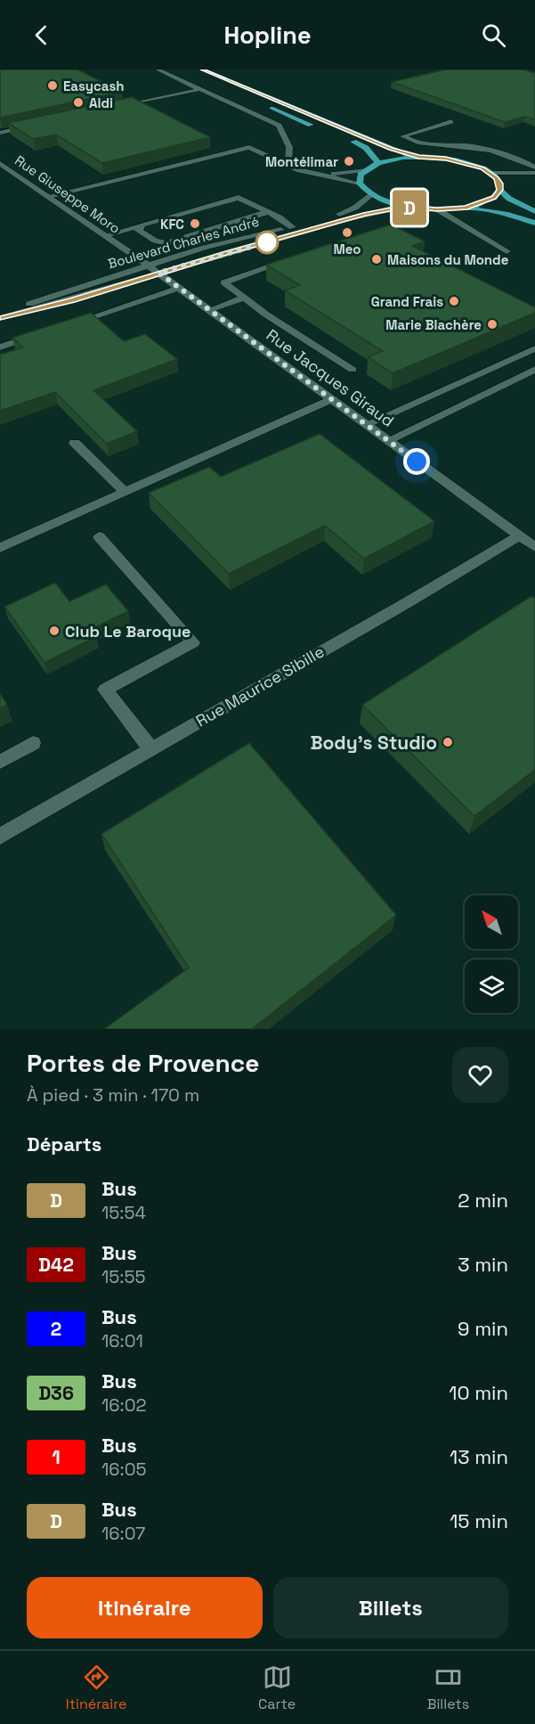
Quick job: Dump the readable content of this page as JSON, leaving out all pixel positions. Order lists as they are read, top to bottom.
{
  "streets": {
    "street": [
      "Rue Giuseppe Moro",
      "Boulevard Charles André",
      "Rue Jacques Giraud",
      "Rue Maurice Sibille"
    ]
  },
  "crossings": [
    ["Rue Giuseppe Moro", "Boulevard Charles André"],
    ["Rue Giuseppe Moro", "Rue Jacques Giraud"],
    ["Boulevard Charles André", "Rue Jacques Giraud"],
    ["Rue Jacques Giraud", "Rue Maurice Sibille"]
  ],
  "places": [
    "Easycash",
    "Aldi",
    "Montélimar",
    "KFC",
    "Meo",
    "Maisons du Monde",
    "Grand Frais",
    "Marie Blachère",
    "Club Le Baroque",
    "Body's Studio"
  ],
  "lines": ["bus line D"],
  "north": "top left",
  "page": {
    "header": "Hopline",
    "on_map": "D",
    "heading": [
      ["Portes de Provence", "À pied · 3 min · 170 m"],
      "Départs"
    ],
    "list": [
      {
        "mark": "D",
        "name": "Bus",
        "note": "15:54",
        "value": "2 min"
      },
      {
        "mark": "D42",
        "name": "Bus",
        "note": "15:55",
        "value": "3 min"
      },
      {
        "mark": "2",
        "name": "Bus",
        "note": "16:01",
        "value": "9 min"
      },
      {
        "mark": "D36",
        "name": "Bus",
        "note": "16:02",
        "value": "10 min"
      },
      {
        "mark": "1",
        "name": "Bus",
        "note": "16:05",
        "value": "13 min"
      },
      {
        "mark": "D",
        "name": "Bus",
        "note": "16:07",
        "value": "15 min"
      }
    ],
    "buttons": ["Itinéraire", "Billets"],
    "tabs": ["Itinéraire", "Carte", "Billets"]
  }
}
